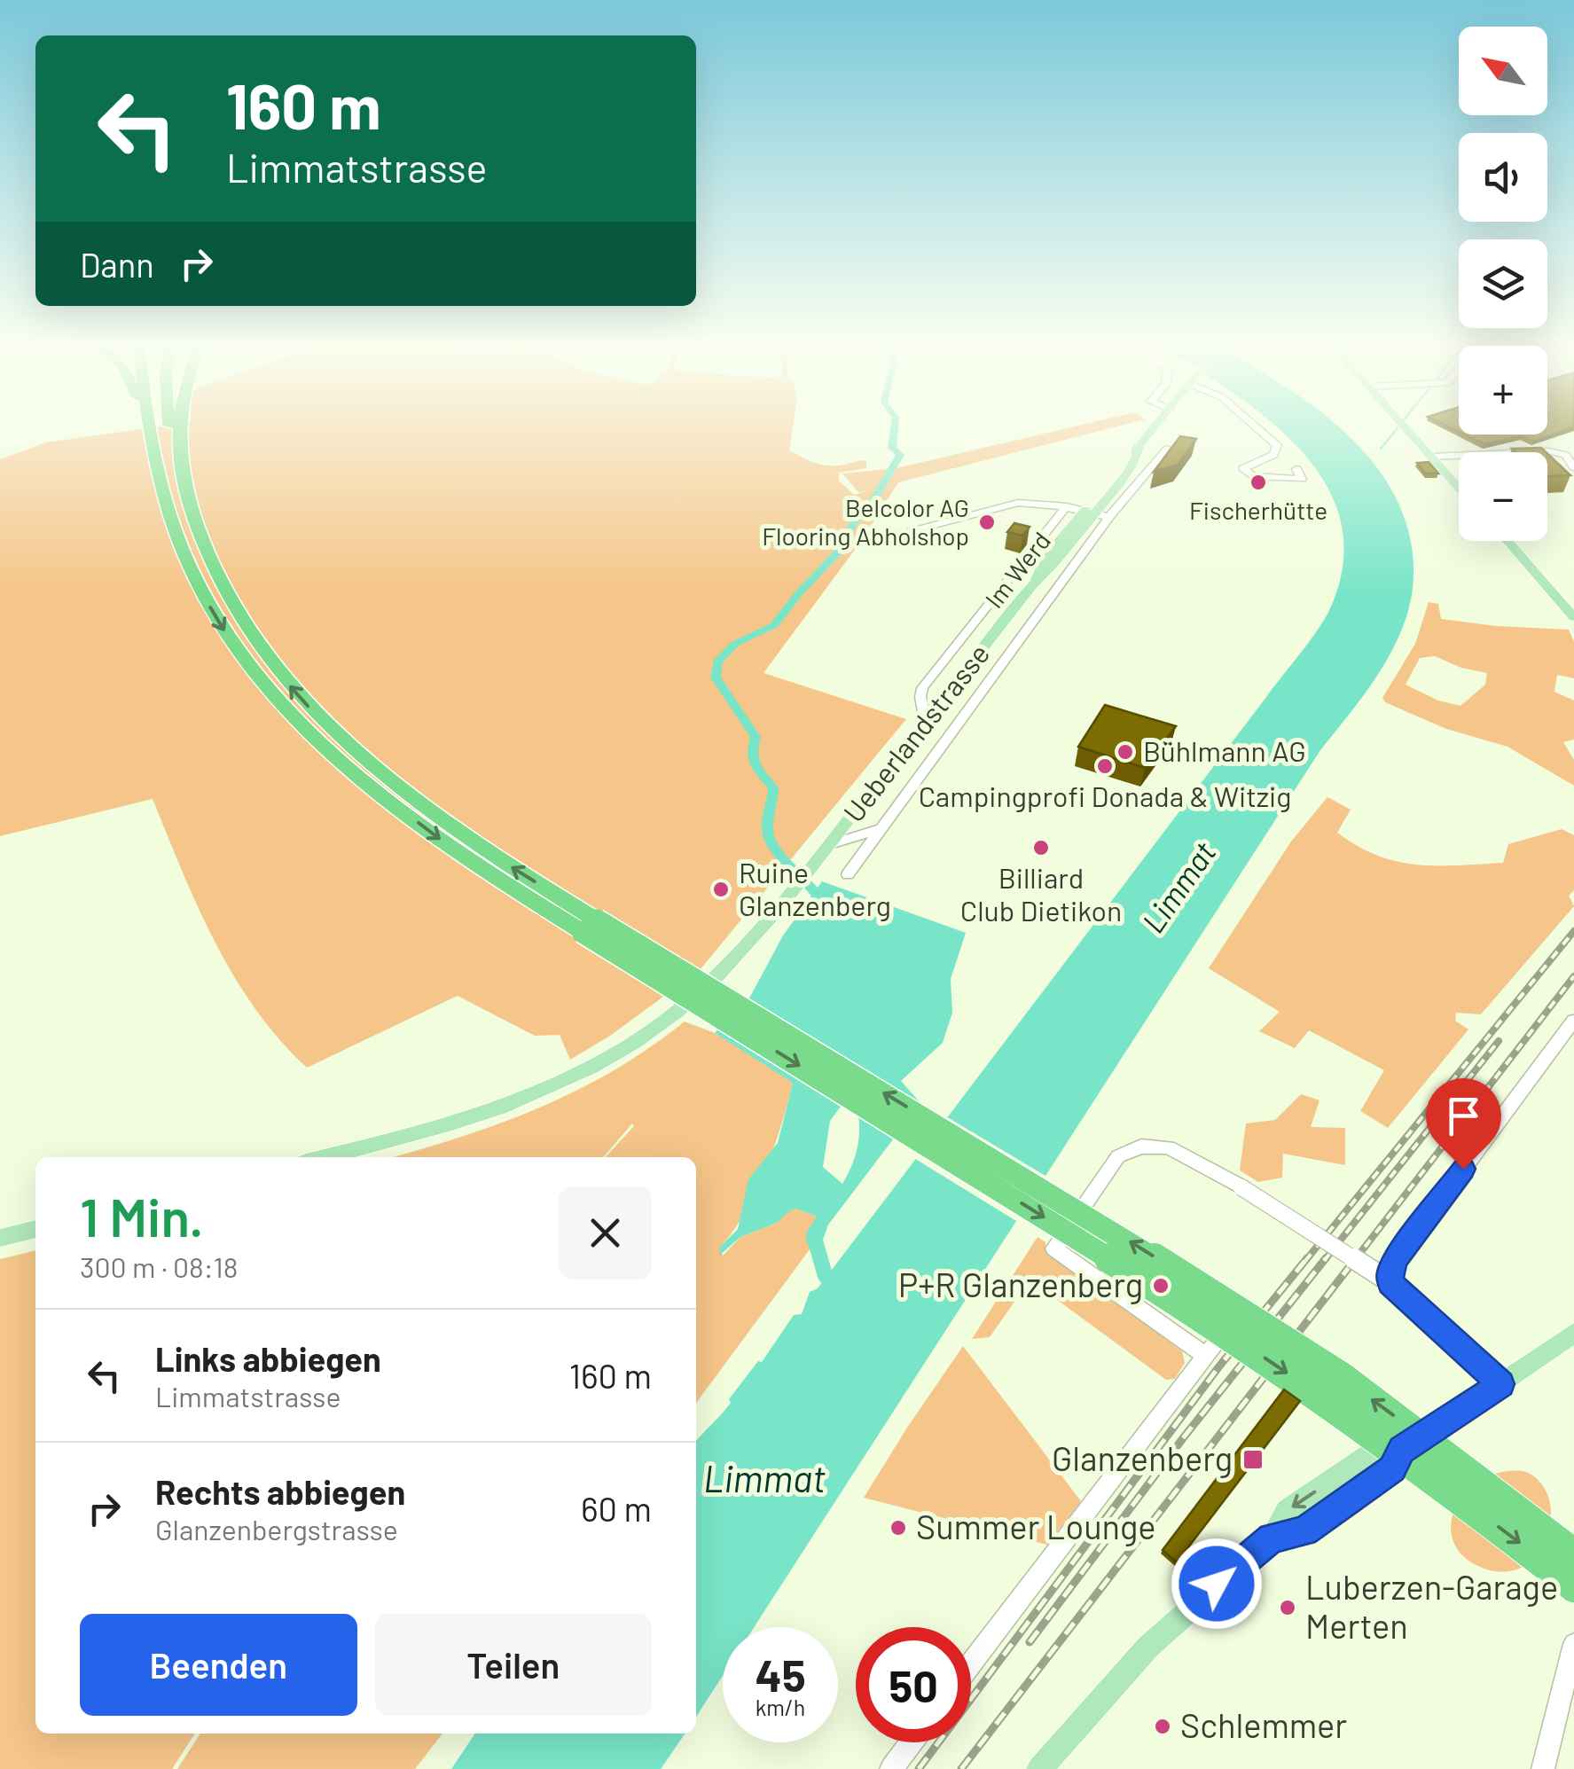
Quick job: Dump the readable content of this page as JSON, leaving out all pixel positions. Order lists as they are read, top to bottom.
{
  "streets": {
    "main road": ["Ueberlandstrasse"],
    "street": ["Im Werd"]
  },
  "crossings": [
    ["Im Werd", "Ueberlandstrasse"]
  ],
  "water": ["Limmat"],
  "places": {
    "other": [
      "Fischerhütte",
      "Belcolor AG Flooring Abholshop",
      "Bühlmann AG",
      "Campingprofi Donada & Witzig",
      "Billiard Club Dietikon",
      "Ruine Glanzenberg",
      "P+R Glanzenberg",
      "Summer Lounge",
      "Luberzen-Garage Merten",
      "Schlemmer"
    ],
    "transit": ["Glanzenberg"]
  },
  "north": "top left",
  "page": {
    "map_buttons": ["+", "−"],
    "turn": ["160 m", "Limmatstrasse"],
    "then": "Dann",
    "heading": ["1 Min.", "300 m · 08:18"],
    "list": [
      {
        "name": "Links abbiegen",
        "note": "Limmatstrasse",
        "value": "160 m"
      },
      {
        "name": "Rechts abbiegen",
        "note": "Glanzenbergstrasse",
        "value": "60 m"
      }
    ],
    "buttons": ["Beenden", "Teilen"],
    "speed": "45 km/h",
    "limit": "50"
  }
}
